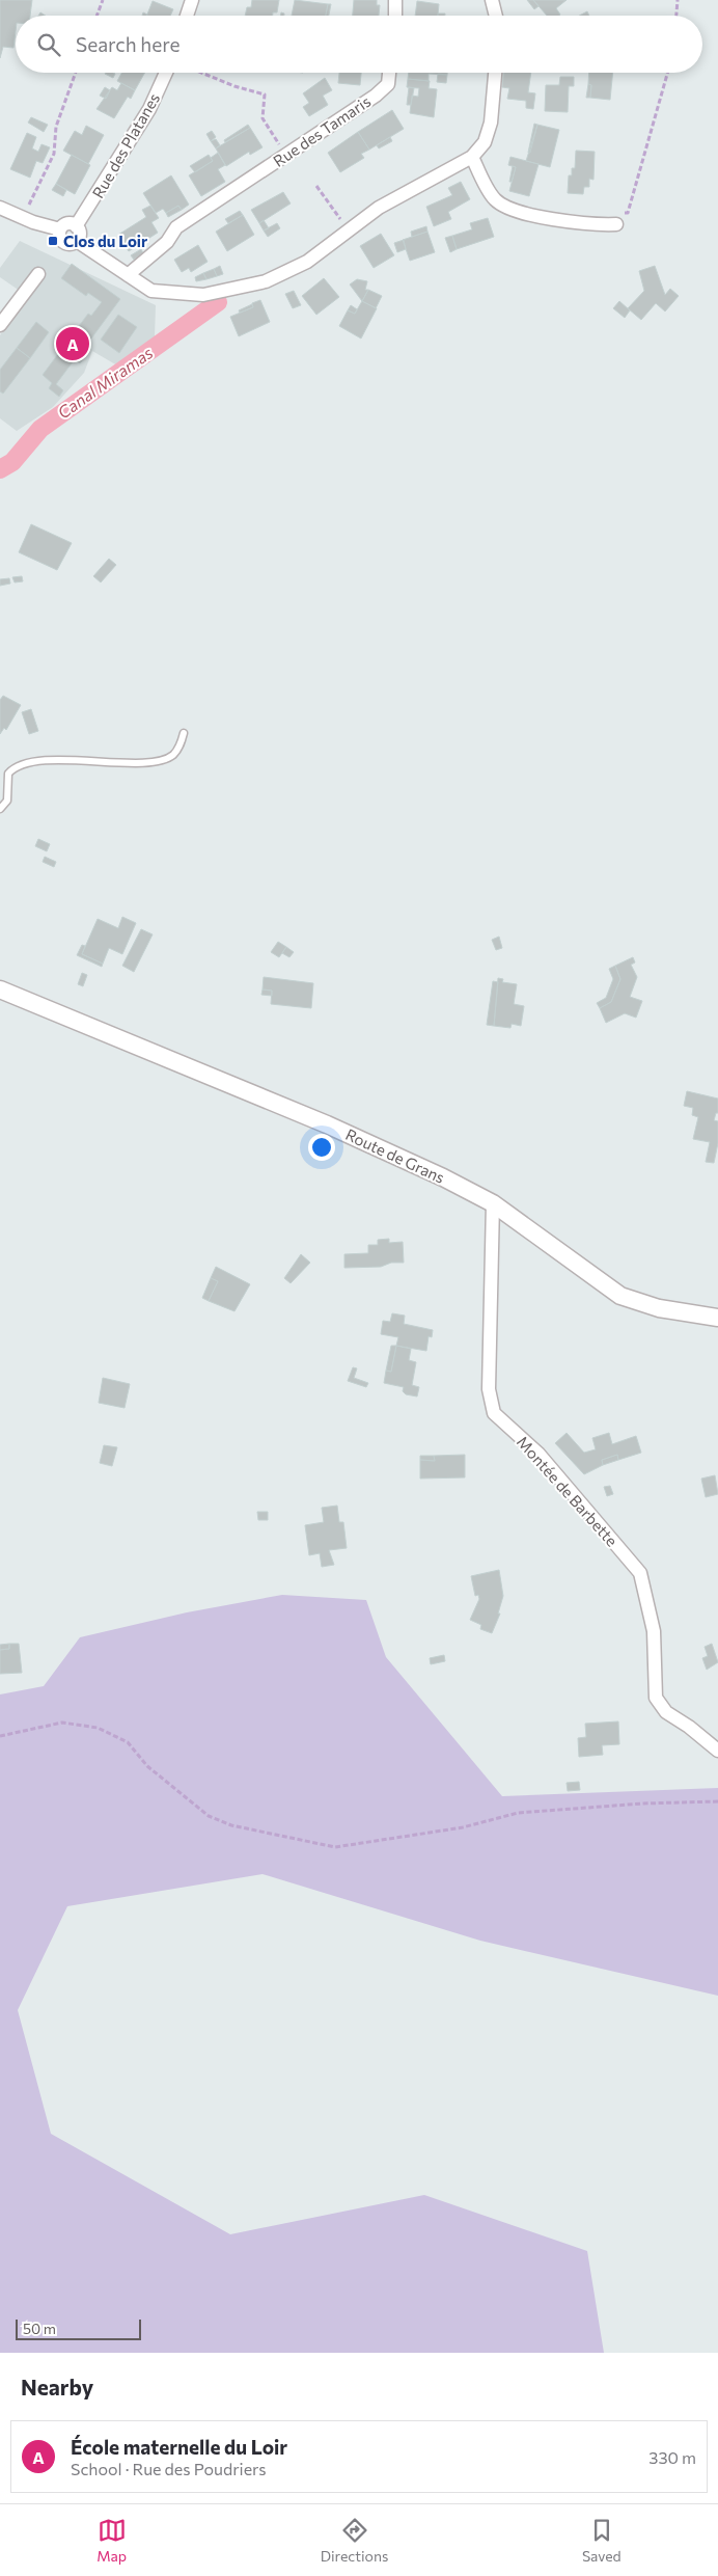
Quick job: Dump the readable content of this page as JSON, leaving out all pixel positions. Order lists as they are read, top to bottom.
{
  "streets": {
    "street": [
      "Rue des Tamaris",
      "Rue des Platanes",
      "Route de Grans",
      "Montée de Barbette"
    ]
  },
  "crossings": [
    ["Route de Grans", "Montée de Barbette"]
  ],
  "water": ["Canal Miramas"],
  "places": {
    "transit": ["Clos du Loir"]
  },
  "scale_bar": "50 m",
  "page": {
    "search": "Search here",
    "pins": "A",
    "scale": "50 m",
    "heading": "Nearby",
    "list": [
      {
        "mark": "A",
        "name": "École maternelle du Loir",
        "note": "School · Rue des Poudriers",
        "value": "330 m"
      }
    ],
    "nav": ["Map", "Directions", "Saved"]
  }
}
